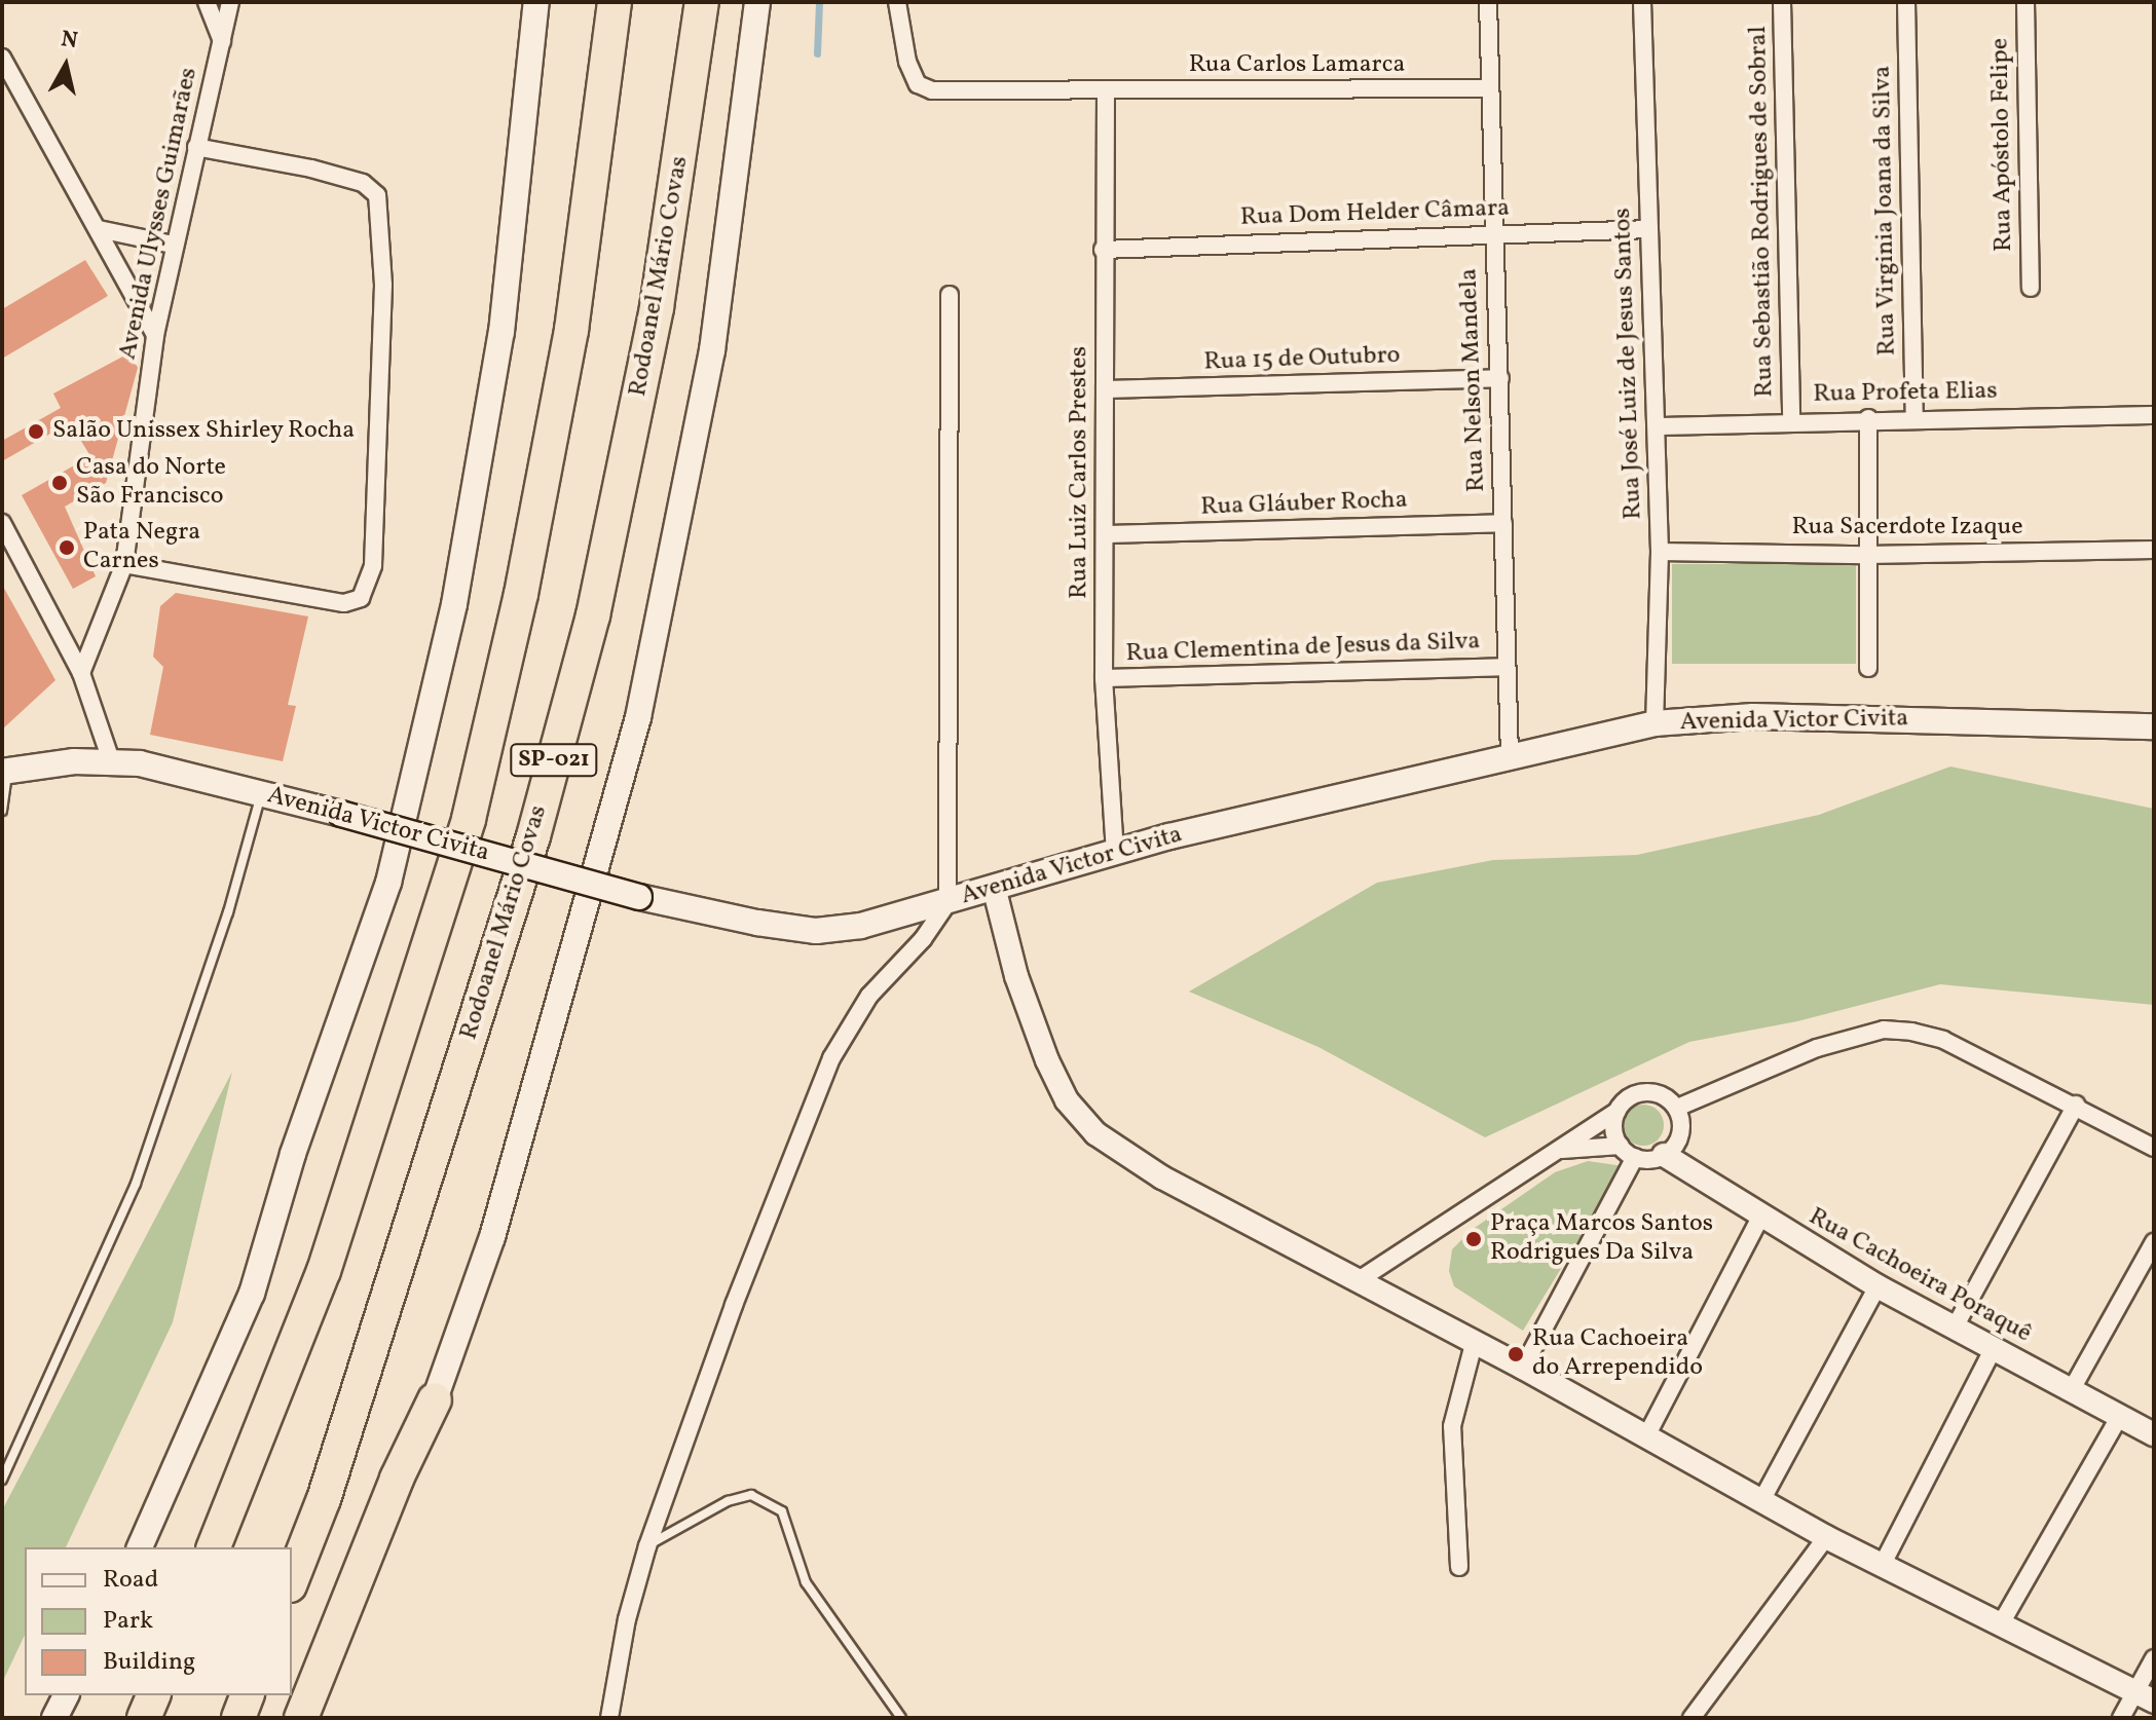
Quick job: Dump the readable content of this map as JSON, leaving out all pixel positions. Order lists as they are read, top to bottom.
{
  "streets": {
    "highway": ["Rodoanel Mário Covas", "SP-021"],
    "main road": ["Avenida Victor Civita"],
    "street": [
      "Rua Carlos Lamarca",
      "Rua Apóstolo Felipe",
      "Rua Virginia Joana da Silva",
      "Rua Sebastião Rodrigues de Sobral",
      "Avenida Ulysses Guimarães",
      "Rua Dom Helder Câmara",
      "Rua 15 de Outubro",
      "Rua José Luiz de Jesus Santos",
      "Rua Nelson Mandela",
      "Rua Profeta Elias",
      "Rua Luiz Carlos Prestes",
      "Rua Gláuber Rocha",
      "Rua Sacerdote Izaque",
      "Rua Clementina de Jesus da Silva",
      "Rua Cachoeira Poraquê"
    ]
  },
  "crossings": [
    ["Rua Carlos Lamarca", "Rua Nelson Mandela"],
    ["Rua Carlos Lamarca", "Rua Luiz Carlos Prestes"],
    ["Rua Virginia Joana da Silva", "Rua Profeta Elias"],
    ["Rua Sebastião Rodrigues de Sobral", "Rua Profeta Elias"],
    ["Rua Dom Helder Câmara", "Rua José Luiz de Jesus Santos"],
    ["Rua Dom Helder Câmara", "Rua Nelson Mandela"],
    ["Rua Dom Helder Câmara", "Rua Luiz Carlos Prestes"],
    ["Rua 15 de Outubro", "Rua Nelson Mandela"],
    ["Rua 15 de Outubro", "Rua Luiz Carlos Prestes"],
    ["Rua José Luiz de Jesus Santos", "Rua Profeta Elias"],
    ["Rua José Luiz de Jesus Santos", "Rua Sacerdote Izaque"],
    ["Rua José Luiz de Jesus Santos", "Avenida Victor Civita"],
    ["Rua Nelson Mandela", "Rua Gláuber Rocha"],
    ["Rua Nelson Mandela", "Rua Clementina de Jesus da Silva"],
    ["Rua Nelson Mandela", "Avenida Victor Civita"],
    ["Rua Luiz Carlos Prestes", "Rua Gláuber Rocha"],
    ["Rua Luiz Carlos Prestes", "Rua Clementina de Jesus da Silva"],
    ["Rua Luiz Carlos Prestes", "Avenida Victor Civita"]
  ],
  "places": [
    "Salão Unissex Shirley Rocha",
    "Casa do Norte São Francisco",
    "Pata Negra Carnes",
    "Praça Marcos Santos Rodrigues Da Silva",
    "Rua Cachoeira do Arrependido"
  ],
  "legend": ["Road", "Park", "Building"],
  "north": "top"
}
